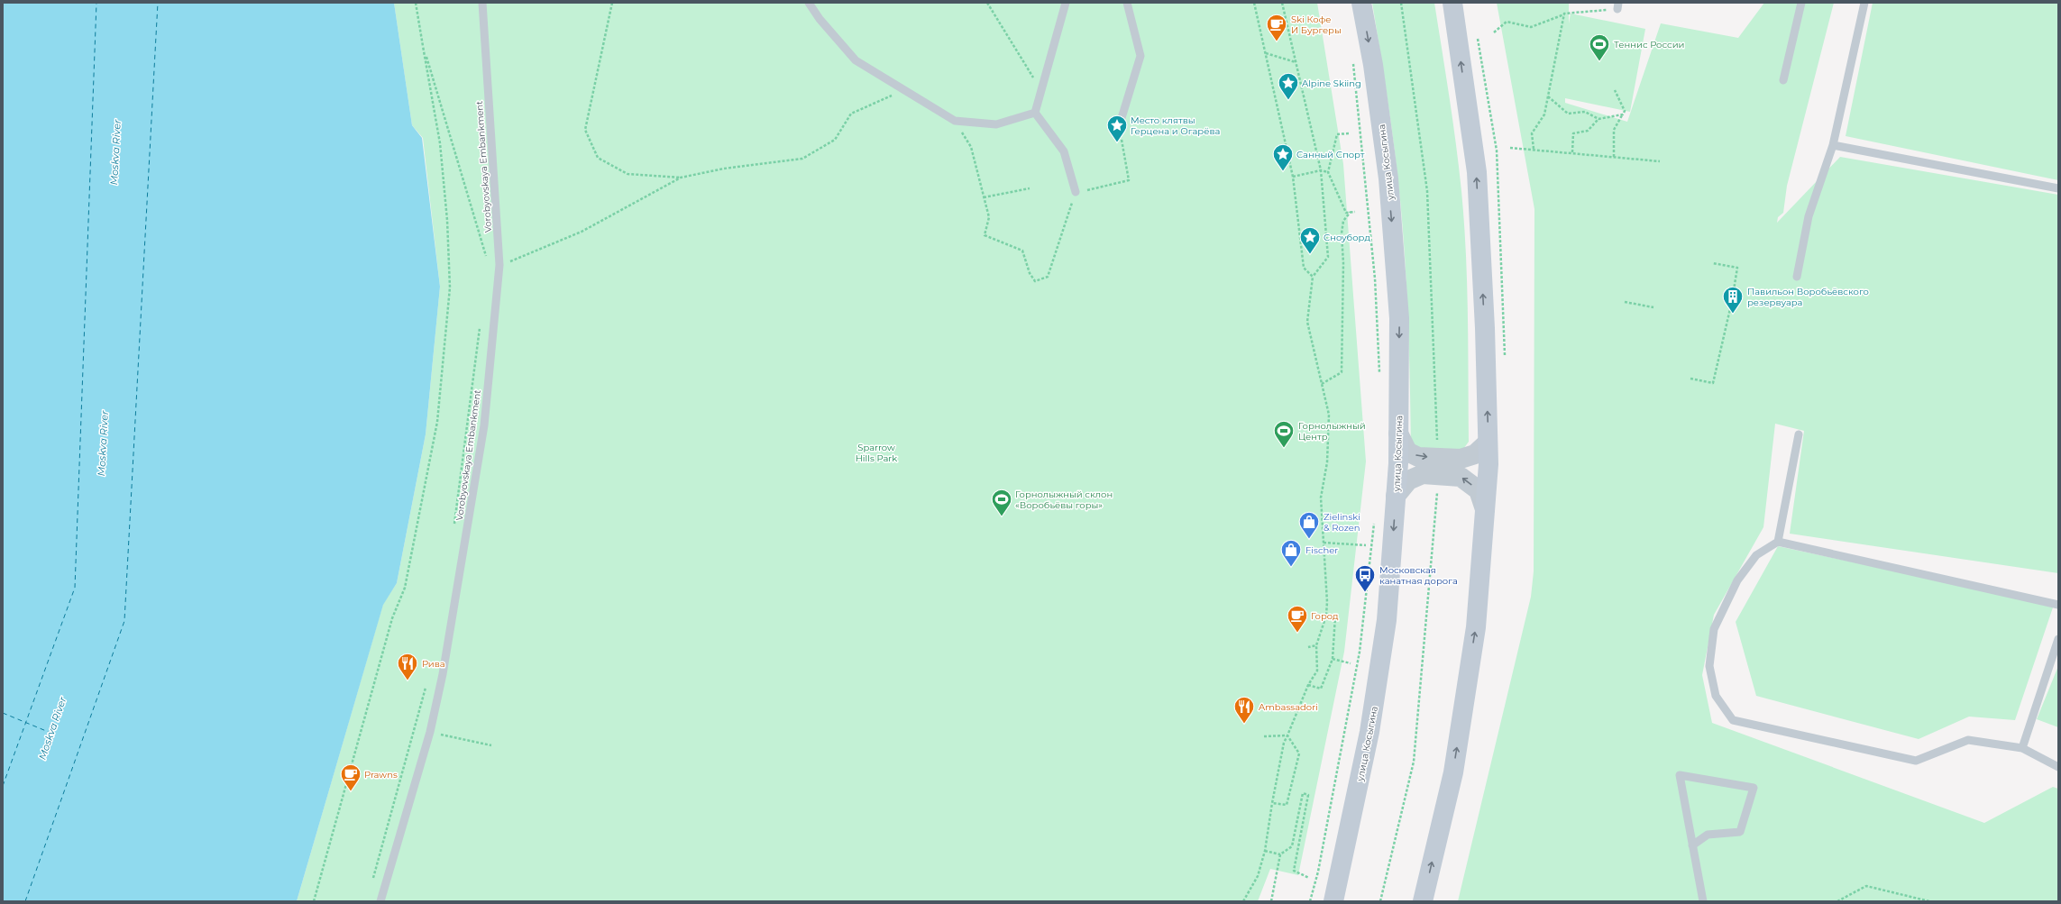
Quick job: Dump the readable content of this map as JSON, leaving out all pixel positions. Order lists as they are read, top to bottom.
{
  "streets": {
    "main road": ["улица Косыгина"],
    "lane": ["Vorobyovskaya Embankment"]
  },
  "water": ["Moskva River"],
  "parks": ["Sparrow Hills Park"],
  "places": {
    "cafe": ["Ski Кофе И Бургеры", "Город", "Prawns"],
    "sports": ["Теннис России", "Горнолыжный Центр", "Горнолыжный склон «Воробьёвы горы»"],
    "place": [
      "Alpine Skiing",
      "Место клятвы Герцена и Огарёва",
      "Санный Спорт",
      "Сноуборд"
    ],
    "building": ["Павильон Воробьёвского резервуара"],
    "shop": ["Zielinski & Rozen", "Fischer"],
    "bus stop": ["Московская канатная дорога"],
    "restaurant": ["Рива", "Ambassadori"]
  }
}
